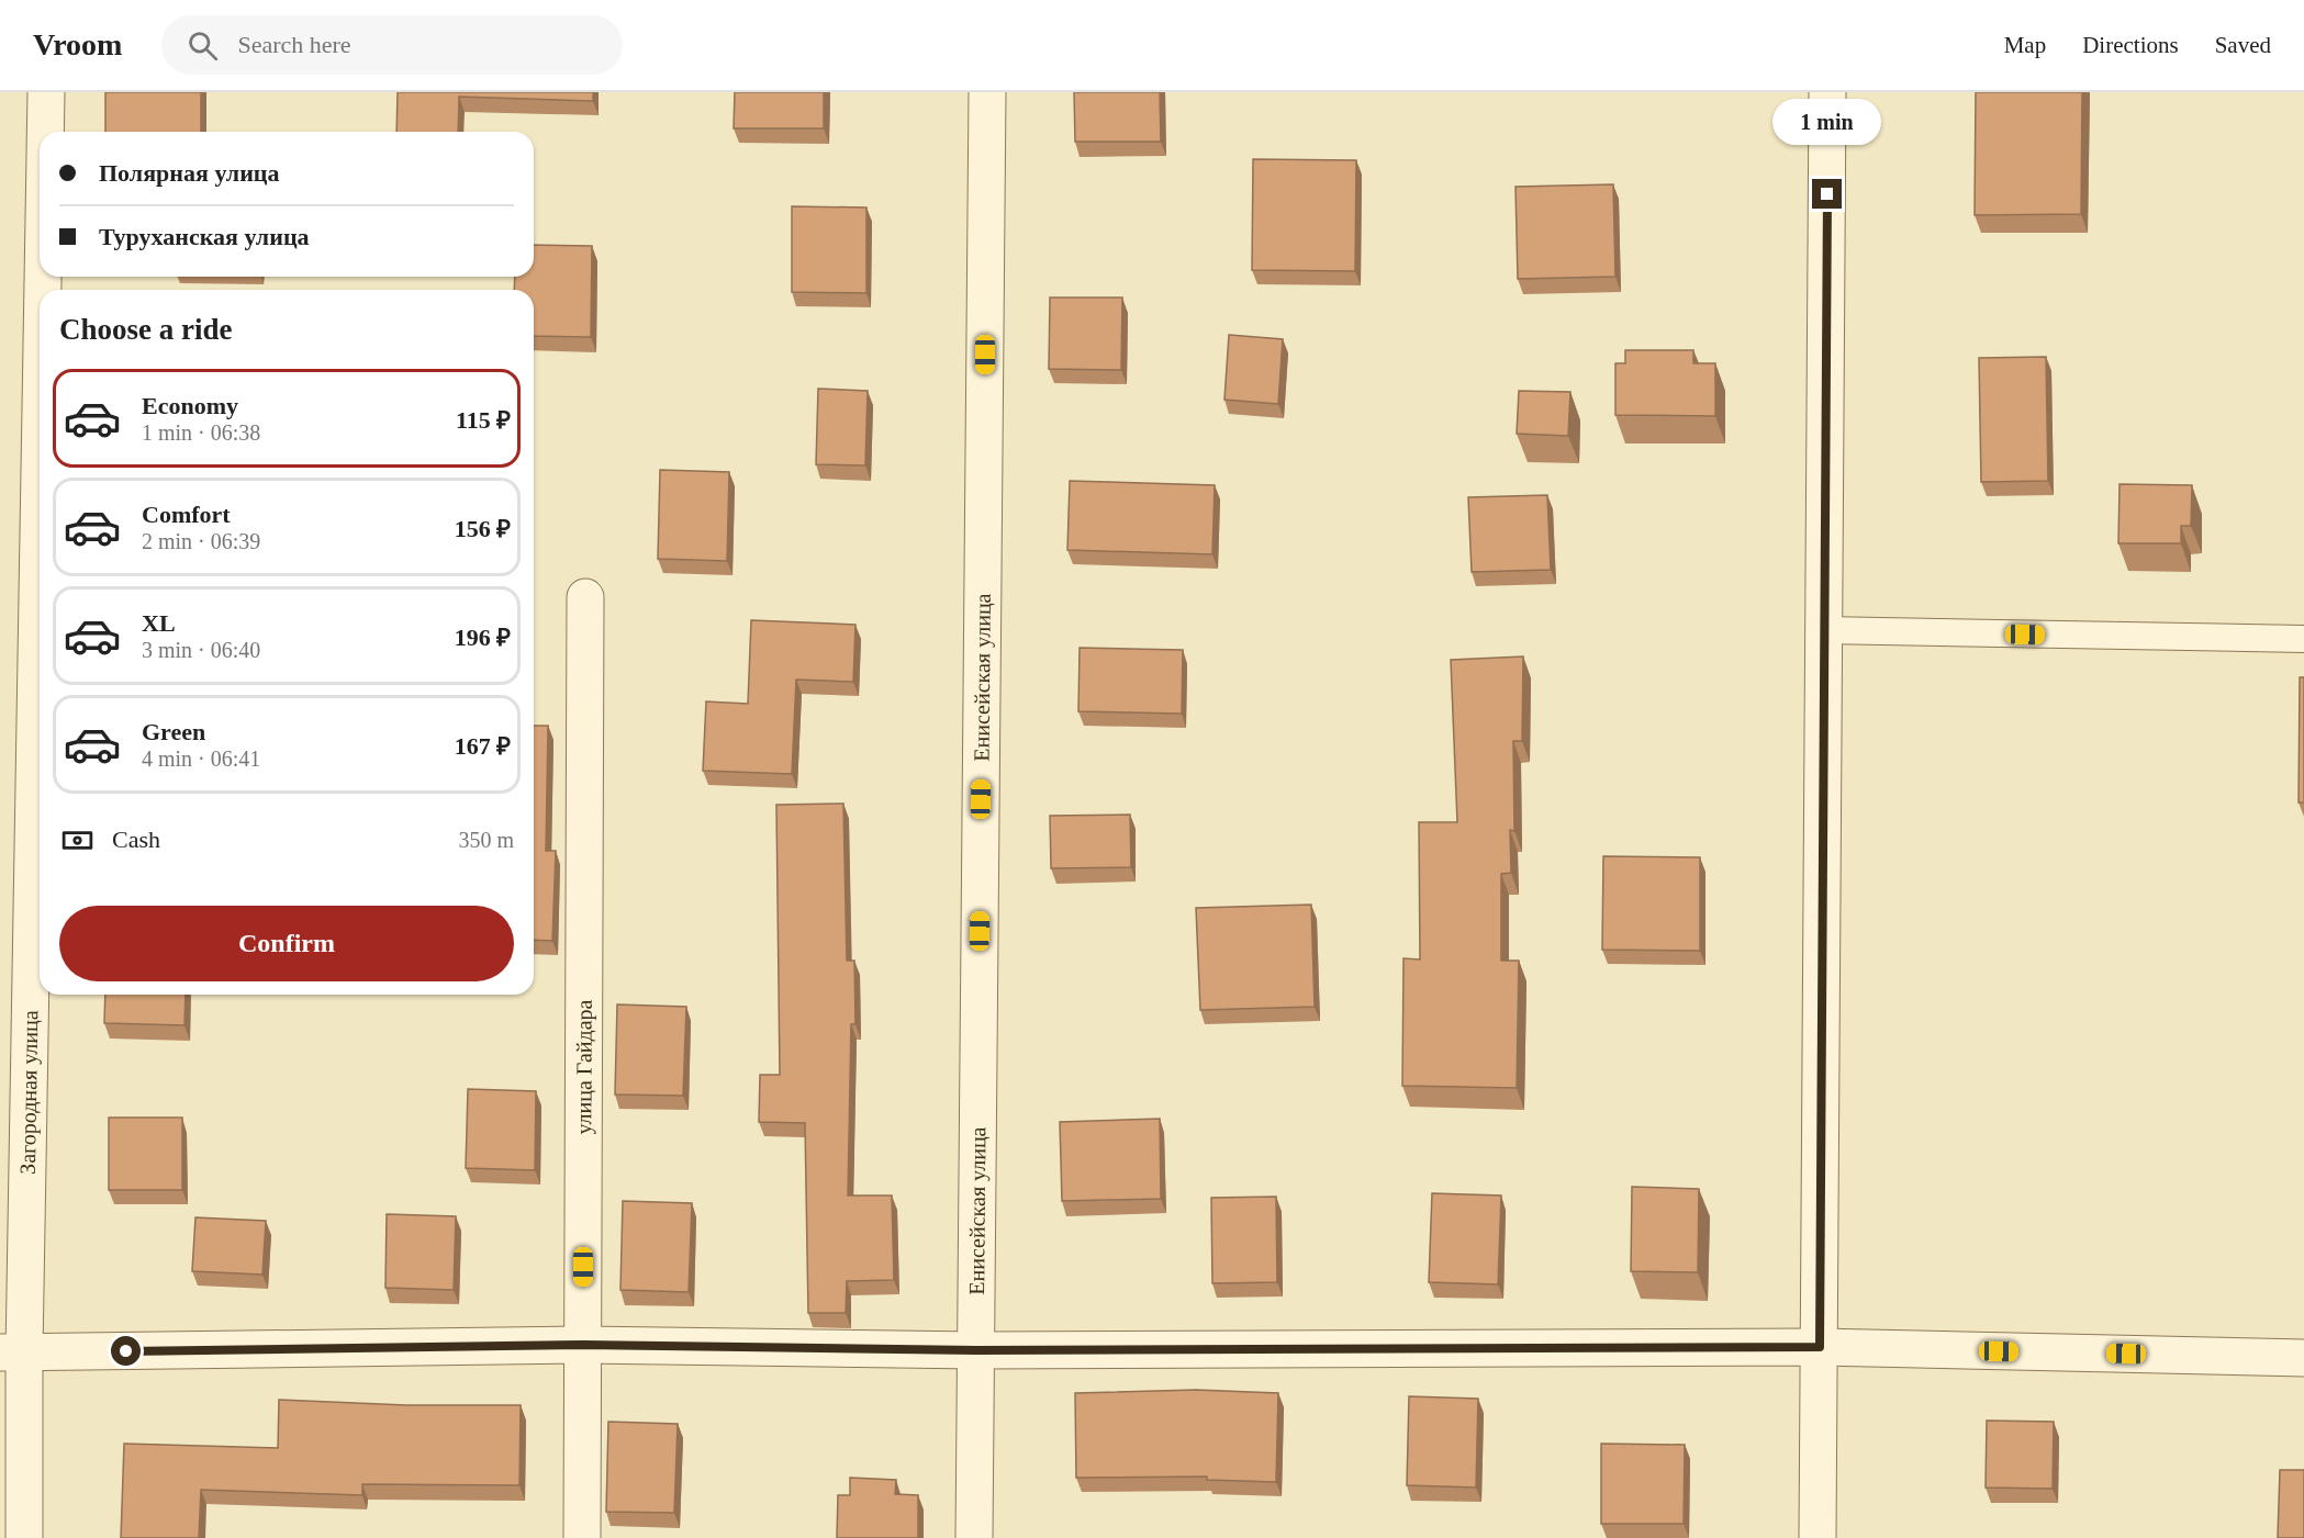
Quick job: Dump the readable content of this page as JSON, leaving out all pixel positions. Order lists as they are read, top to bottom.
{
  "streets": {
    "street": ["Енисейская улица", "улица Гайдара", "Загородная улица"]
  },
  "page": {
    "header": "Vroom",
    "search": "Search here",
    "nav": ["Map", "Directions", "Saved"],
    "bubble": "1 min",
    "banner": ["Полярная улица", "Туруханская улица"],
    "heading": "Choose a ride",
    "list": [
      {
        "name": "Economy",
        "note": "1 min · 06:38",
        "value": "115 ₽"
      },
      {
        "name": "Comfort",
        "note": "2 min · 06:39",
        "value": "156 ₽"
      },
      {
        "name": "XL",
        "note": "3 min · 06:40",
        "value": "196 ₽"
      },
      {
        "name": "Green",
        "note": "4 min · 06:41",
        "value": "167 ₽"
      }
    ],
    "pay": ["Cash", "350 m"],
    "buttons": "Confirm"
  }
}
